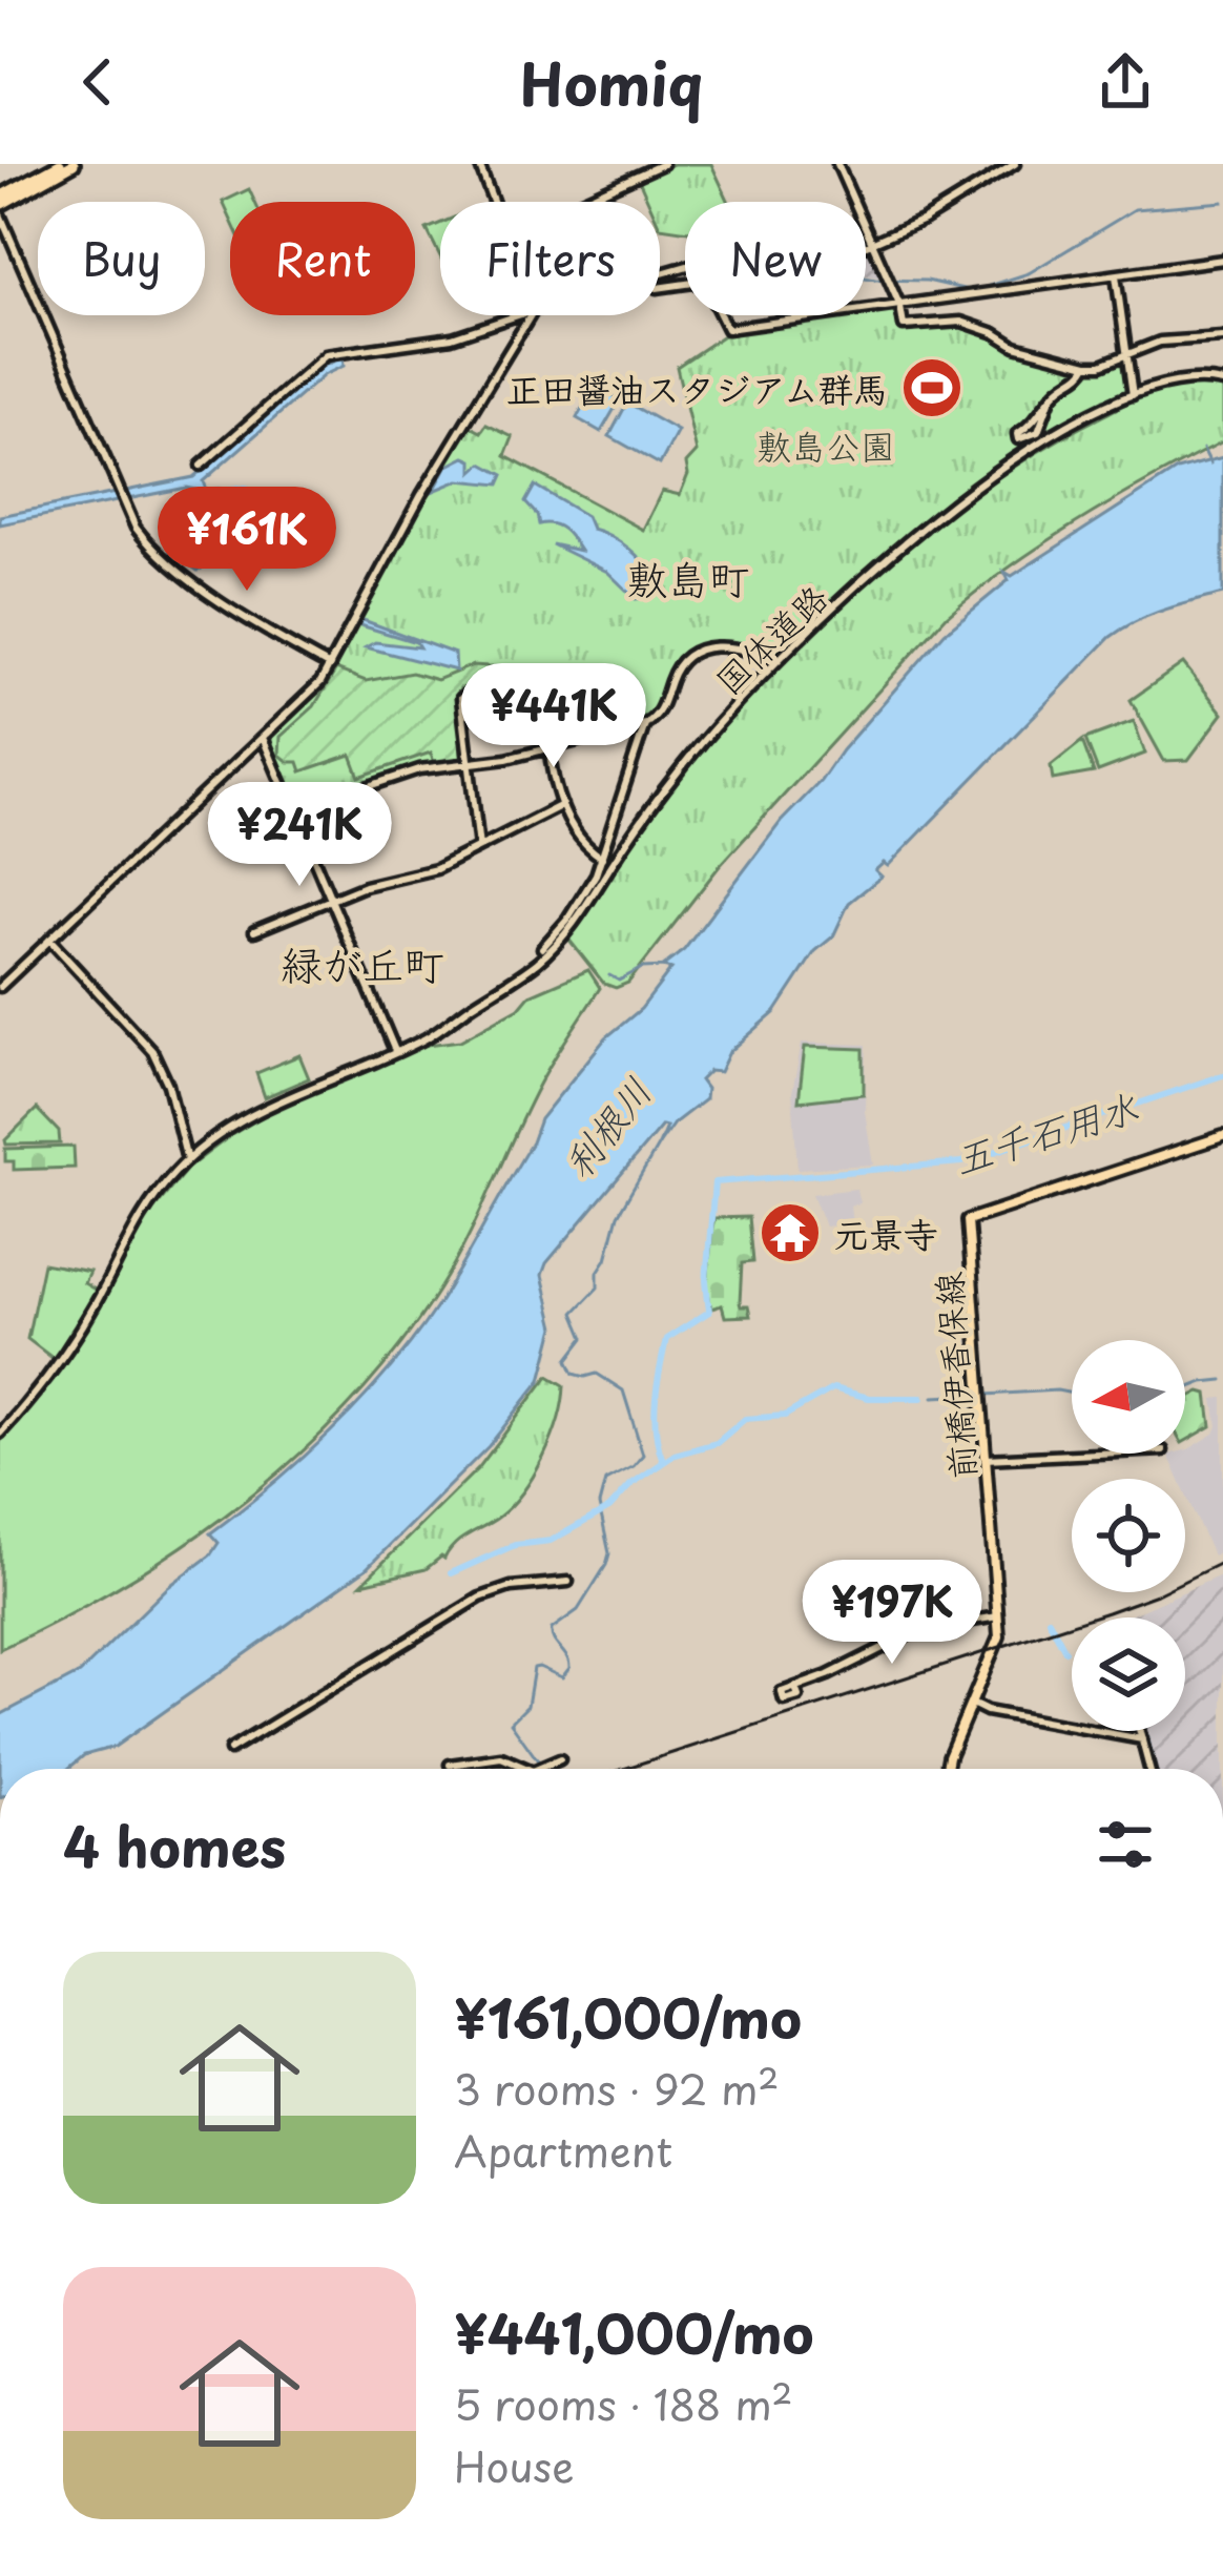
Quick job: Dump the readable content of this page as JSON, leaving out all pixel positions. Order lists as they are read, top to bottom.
{
  "streets": {
    "main road": ["前橋伊香保線"],
    "street": ["国体道路"]
  },
  "districts": ["敷島町", "緑が丘町"],
  "water": ["利根川", "五千石用水"],
  "parks": ["敷島公園"],
  "places": {
    "sports": ["正田醤油スタジアム群馬"],
    "temple": ["元景寺"]
  },
  "north": "left",
  "page": {
    "header": "Homiq",
    "chip": [
      "Buy",
      "Rent",
      "Filters",
      "New"
    ],
    "price": [
      "¥161K",
      "¥441K",
      "¥241K",
      "¥197K"
    ],
    "heading": "4 homes",
    "list": [
      {
        "name": "¥161,000/mo",
        "note": "3 rooms · 92 m² · Apartment"
      },
      {
        "name": "¥441,000/mo",
        "note": "5 rooms · 188 m² · House"
      }
    ]
  }
}
